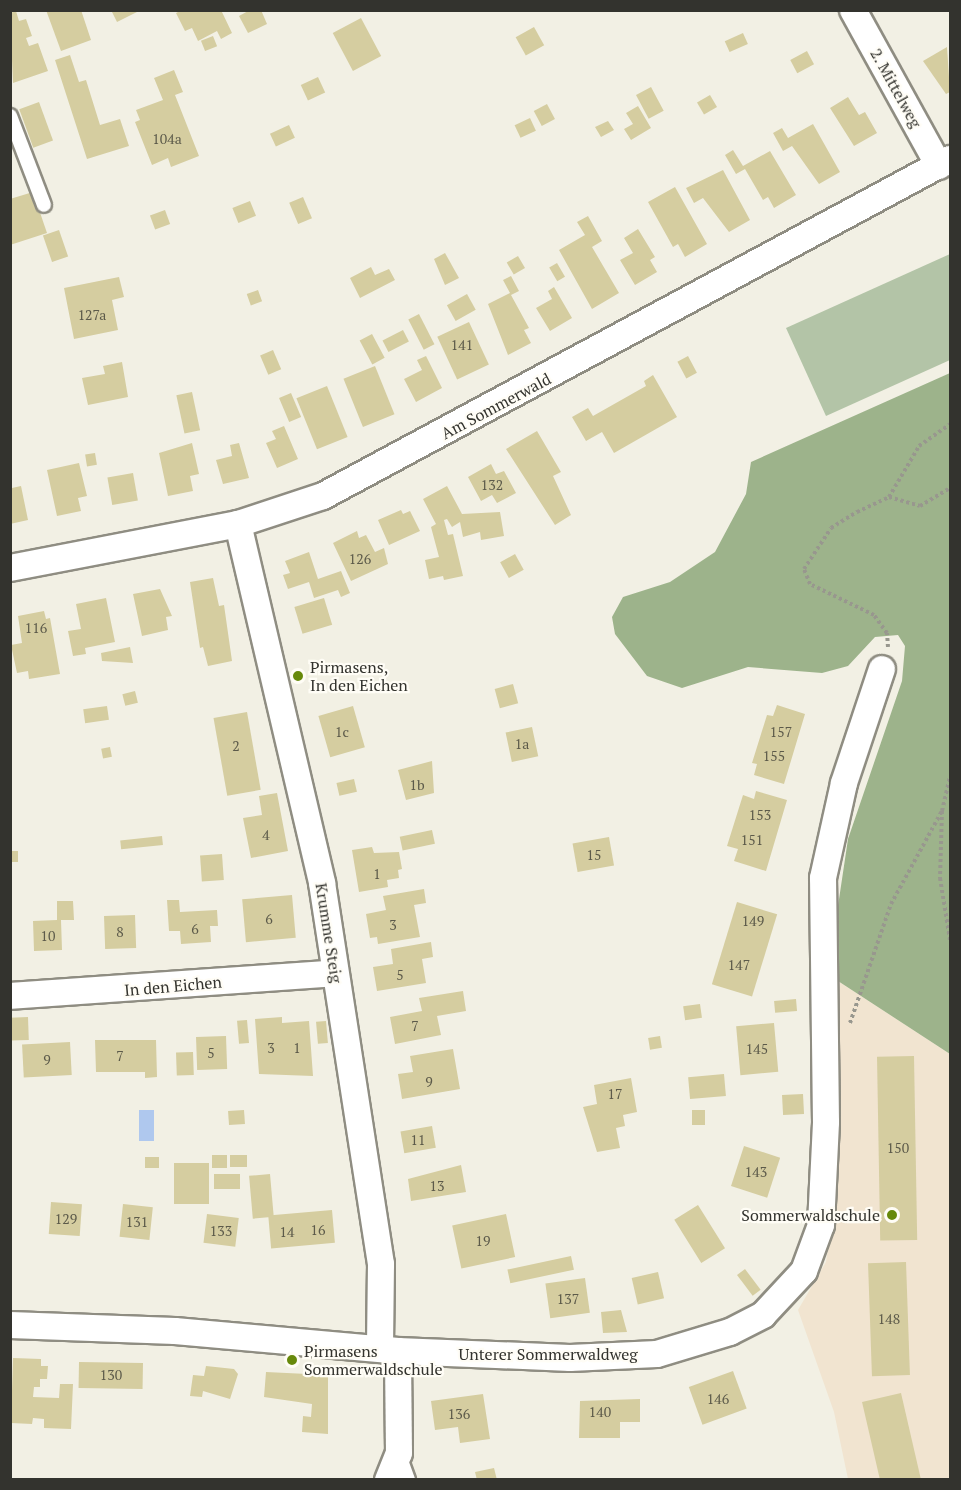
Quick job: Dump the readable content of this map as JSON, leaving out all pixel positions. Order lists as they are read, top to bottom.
{
  "streets": {
    "street": [
      "2. Mittelweg",
      "Am Sommerwald",
      "Krumme Steig",
      "In den Eichen",
      "Unterer Sommerwaldweg"
    ]
  },
  "crossings": [
    ["2. Mittelweg", "Am Sommerwald"],
    ["Am Sommerwald", "Krumme Steig"],
    ["Krumme Steig", "In den Eichen"],
    ["Krumme Steig", "Unterer Sommerwaldweg"]
  ],
  "places": ["Pirmasens, In den Eichen", "Sommerwaldschule", "Pirmasens Sommerwaldschule"],
  "house_numbers": [
    "104a",
    "127a",
    "141",
    "132",
    "126",
    "116",
    "1c",
    "157",
    "1a",
    "2",
    "155",
    "1b",
    "153",
    "4",
    "151",
    "15",
    "1",
    "6",
    "149",
    "3",
    "6",
    "8",
    "10",
    "147",
    "5",
    "7",
    "3",
    "1",
    "145",
    "5",
    "7",
    "9",
    "9",
    "17",
    "11",
    "150",
    "143",
    "13",
    "129",
    "131",
    "16",
    "133",
    "14",
    "19",
    "137",
    "148",
    "130",
    "146",
    "140",
    "136"
  ]
}
